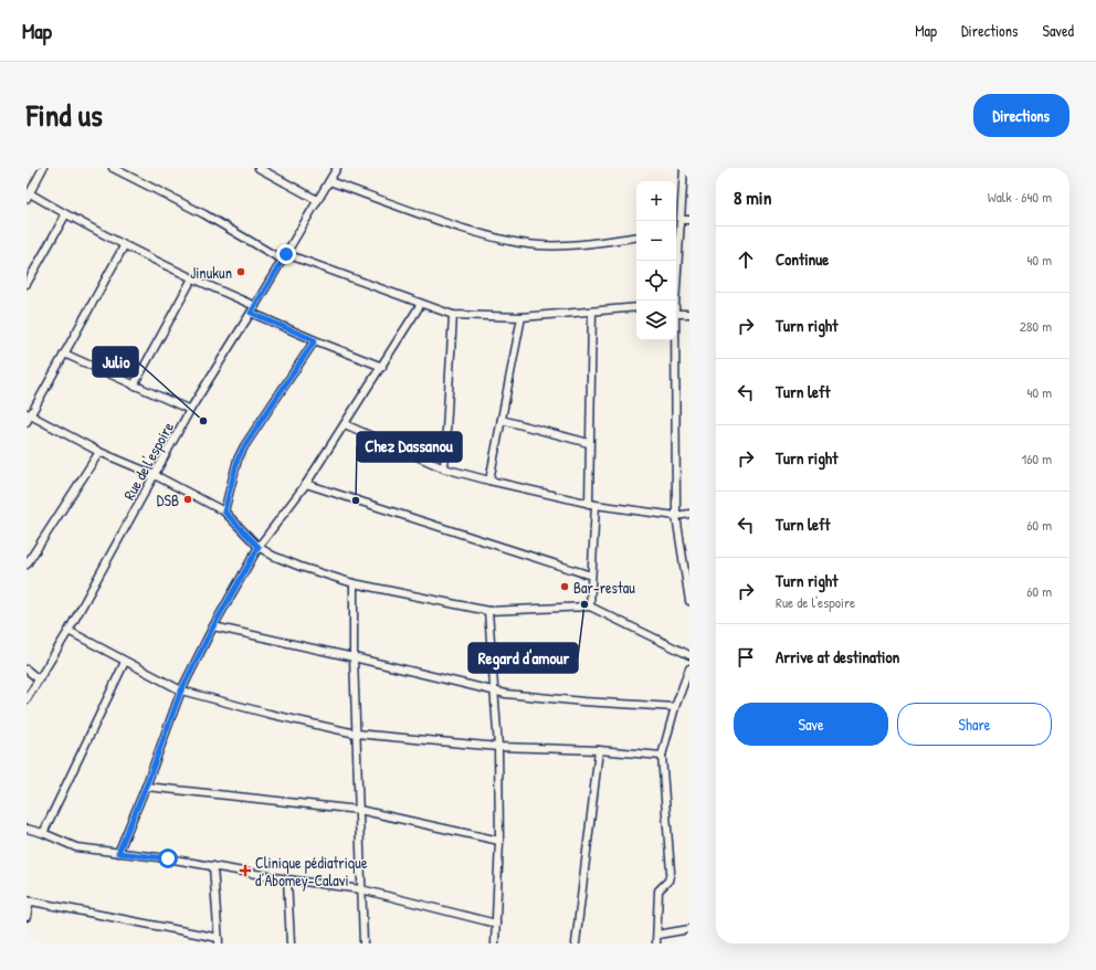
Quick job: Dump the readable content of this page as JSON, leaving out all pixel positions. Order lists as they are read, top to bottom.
{
  "streets": {
    "street": ["Rue de l'espoire"]
  },
  "places": {
    "other": [
      "Jinukun",
      "Julio",
      "DSB",
      "Chez Dassanou",
      "Bar-restau",
      "Regard d'amour"
    ],
    "health": ["Clinique pédiatrique d’Abomey-Calavi"]
  },
  "page": {
    "header": "Map",
    "nav": ["Map", "Directions", "Saved"],
    "title": "Find us",
    "buttons": [
      "Directions",
      ["Save", "Share"]
    ],
    "heading": ["8 min", "Walk · 640 m"],
    "map_buttons": ["+", "−"],
    "list": [
      ["Continue", "40 m"],
      ["Turn right", "280 m"],
      ["Turn left", "40 m"],
      ["Turn right", "160 m"],
      ["Turn left", "60 m"],
      ["Turn right", "Rue de l'espoire", "60 m"],
      "Arrive at destination"
    ]
  }
}
